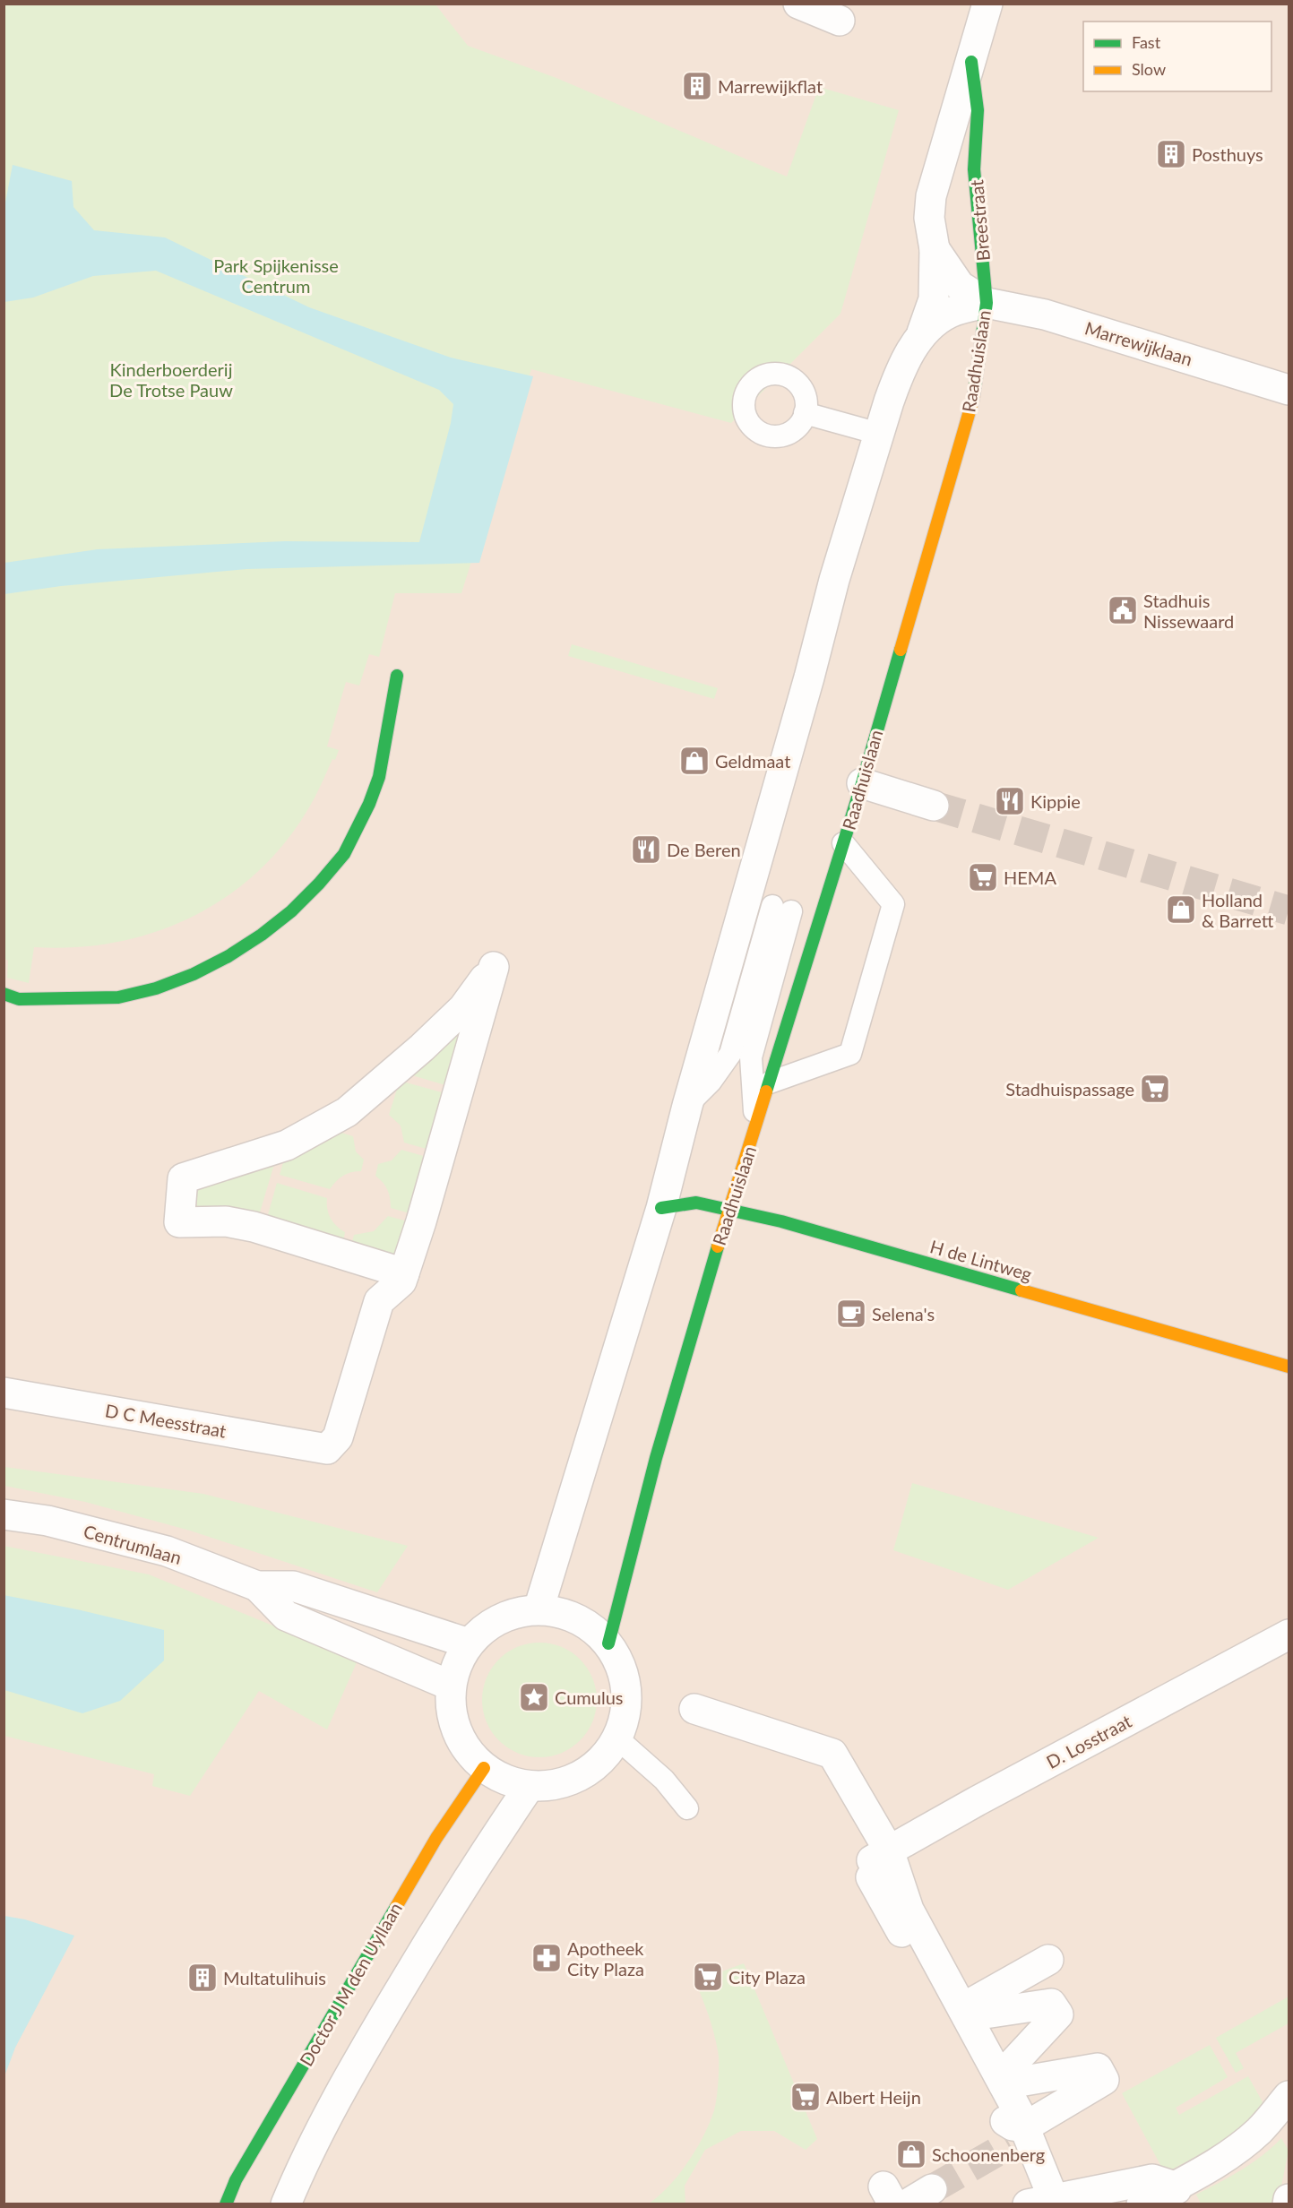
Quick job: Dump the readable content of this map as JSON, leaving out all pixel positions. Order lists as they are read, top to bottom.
{
  "streets": {
    "street": [
      "Breestraat",
      "Marrewijklaan",
      "Raadhuislaan",
      "H de Lintweg",
      "D C Meesstraat",
      "Centrumlaan",
      "D. Losstraat",
      "Doctor J M den Uyllaan"
    ]
  },
  "crossings": [
    ["Breestraat", "Marrewijklaan"],
    ["Breestraat", "Raadhuislaan"],
    ["Marrewijklaan", "Raadhuislaan"],
    ["Raadhuislaan", "H de Lintweg"],
    ["Raadhuislaan", "Centrumlaan"],
    ["Raadhuislaan", "Doctor J M den Uyllaan"],
    ["Centrumlaan", "Doctor J M den Uyllaan"]
  ],
  "parks": ["Park Spijkenisse Centrum", "Kinderboerderij De Trotse Pauw"],
  "places": {
    "building": ["Marrewijkflat", "Posthuys", "Multatulihuis"],
    "public building": ["Stadhuis Nissewaard"],
    "shop": ["Geldmaat", "Holland & Barrett", "Schoonenberg"],
    "restaurant": ["Kippie", "De Beren"],
    "supermarket": [
      "HEMA",
      "Stadhuispassage",
      "City Plaza",
      "Albert Heijn"
    ],
    "cafe": ["Selena's"],
    "place": ["Cumulus"],
    "pharmacy": ["Apotheek City Plaza"]
  },
  "legend": ["Fast", "Slow"]
}
